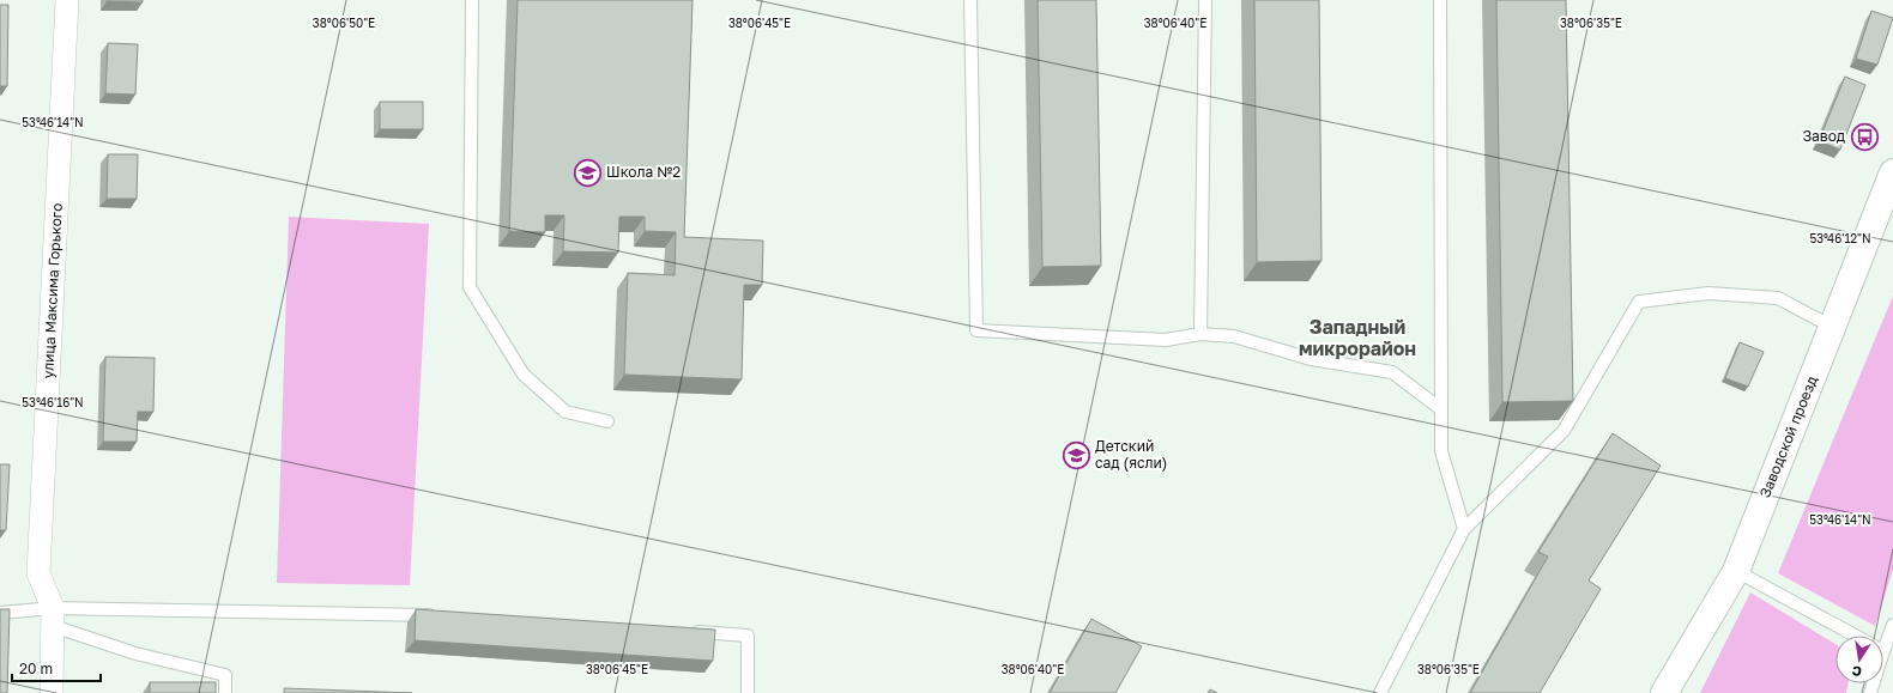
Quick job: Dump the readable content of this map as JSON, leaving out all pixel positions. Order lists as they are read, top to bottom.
{
  "streets": {
    "street": ["улица Максима Горького", "Заводской проезд"]
  },
  "districts": ["Западный микрорайон"],
  "places": {
    "bus stop": ["Завод"],
    "school or university": ["Школа №2", "Детский сад (ясли)"]
  },
  "scale_bar": "20 m",
  "north": "bottom",
  "coordinates": [
    "38°06'50\"E",
    "38°06'45\"E",
    "38°06'40\"E",
    "38°06'35\"E",
    "53°46'14\"N",
    "53°46'12\"N",
    "53°46'16\"N"
  ]
}
